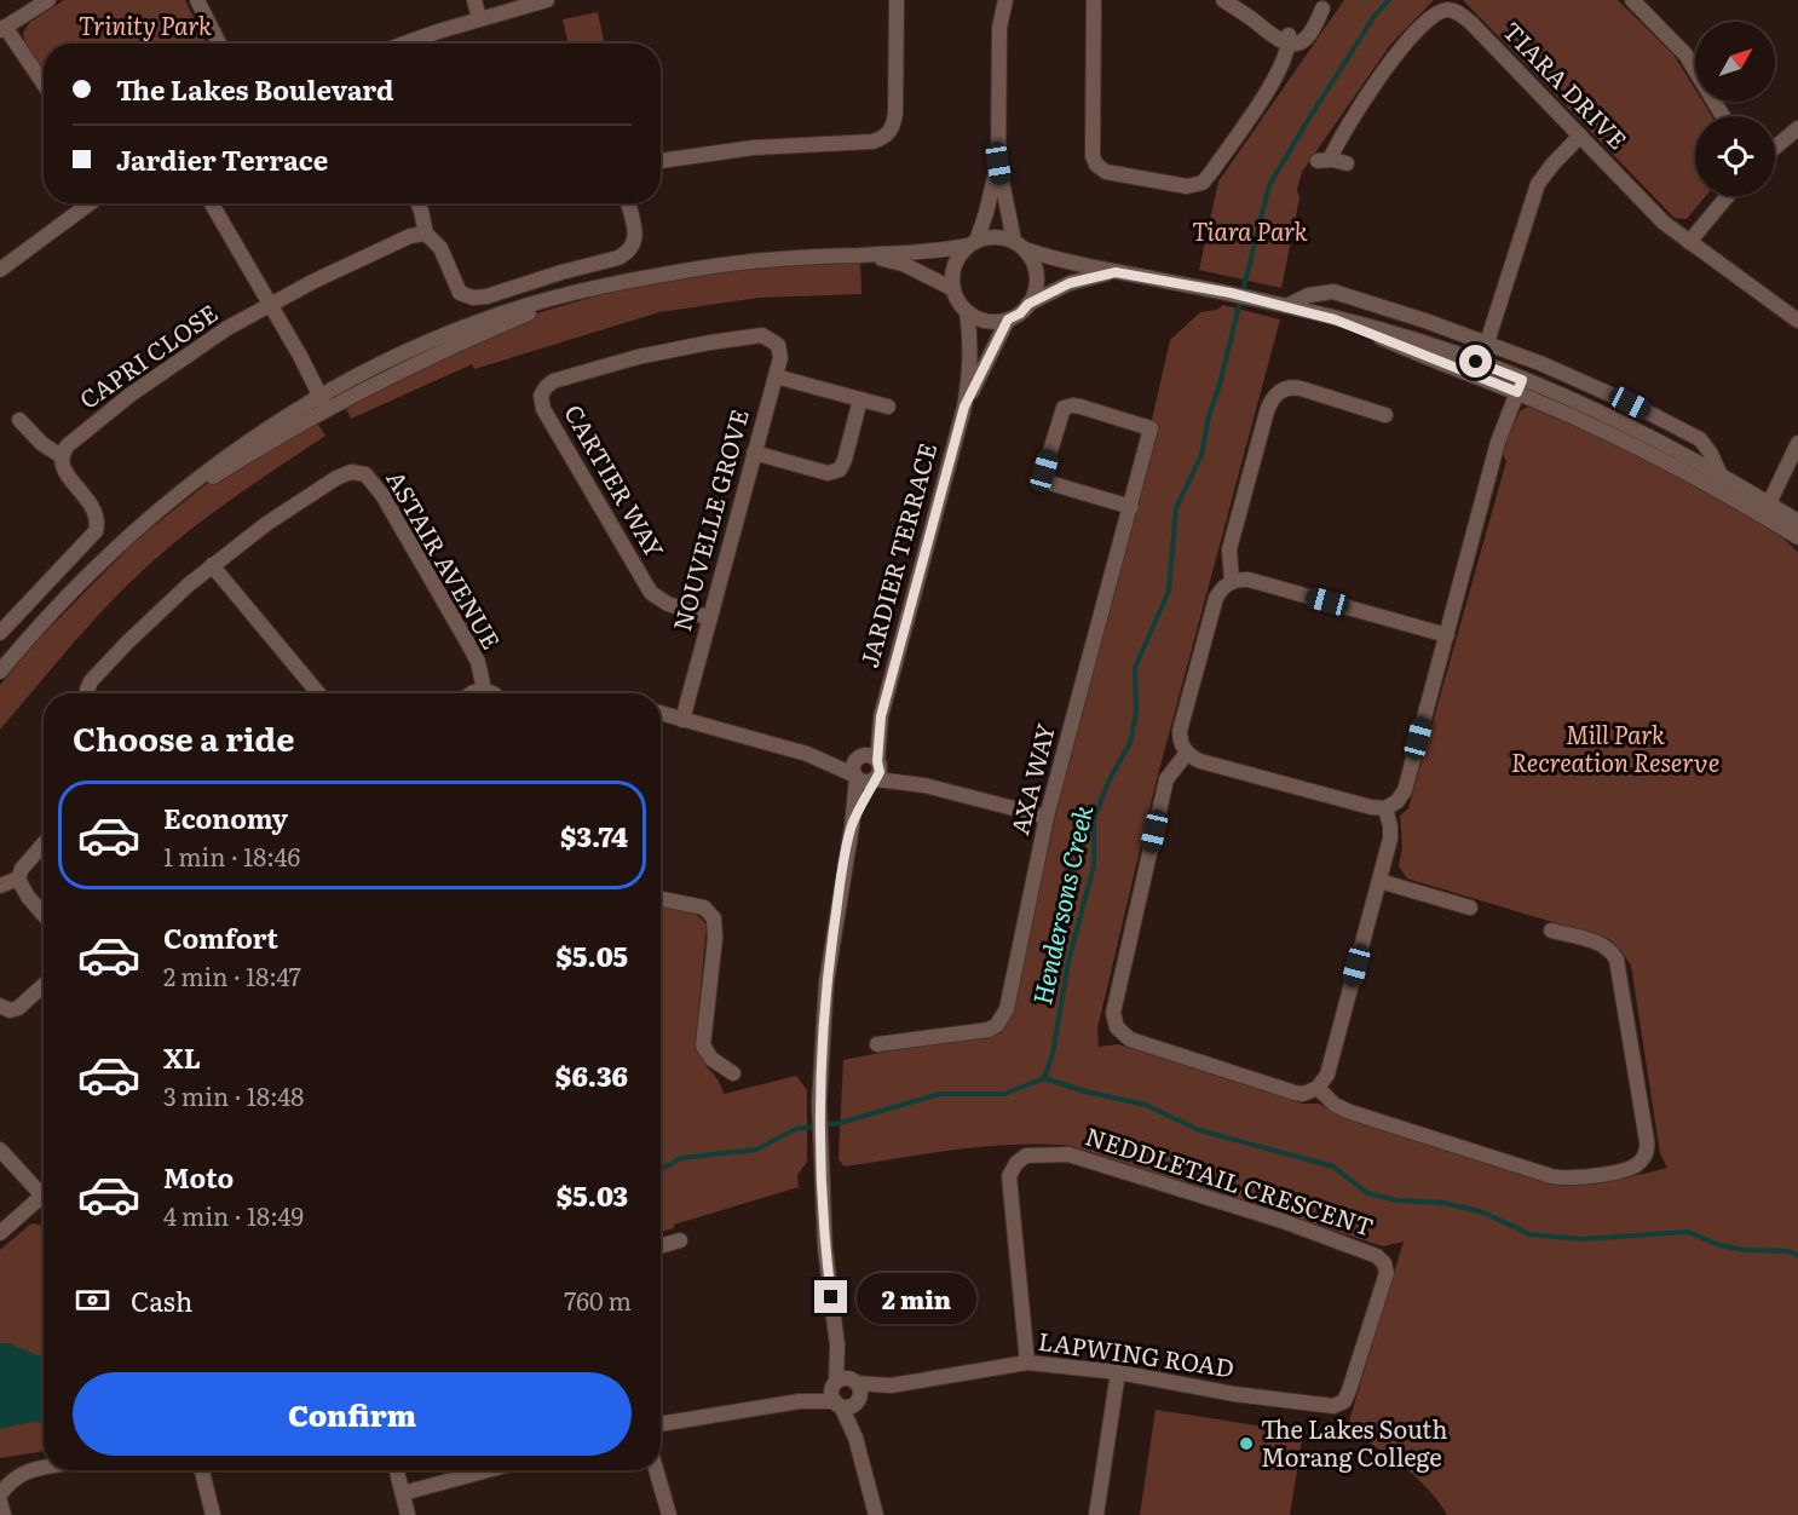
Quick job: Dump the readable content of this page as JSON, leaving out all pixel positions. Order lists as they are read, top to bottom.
{
  "streets": {
    "street": [
      "TIARA DRIVE",
      "CAPRI CLOSE",
      "CARTIER WAY",
      "NOUVELLE GROVE",
      "JARDIER TERRACE",
      "ASTAIR AVENUE",
      "AXA WAY",
      "NEDDLETAIL CRESCENT",
      "LAPWING ROAD"
    ]
  },
  "crossings": [
    ["CARTIER WAY", "NOUVELLE GROVE"],
    ["JARDIER TERRACE", "LAPWING ROAD"],
    ["NEDDLETAIL CRESCENT", "LAPWING ROAD"]
  ],
  "water": ["Hendersons Creek"],
  "parks": ["Trinity Park", "Tiara Park", "Mill Park Recreation Reserve"],
  "places": ["The Lakes South Morang College"],
  "north": "top right",
  "page": {
    "banner": ["The Lakes Boulevard", "Jardier Terrace"],
    "heading": "Choose a ride",
    "list": [
      {
        "name": "Economy",
        "note": "1 min · 18:46",
        "value": "$3.74"
      },
      {
        "name": "Comfort",
        "note": "2 min · 18:47",
        "value": "$5.05"
      },
      {
        "name": "XL",
        "note": "3 min · 18:48",
        "value": "$6.36"
      },
      {
        "name": "Moto",
        "note": "4 min · 18:49",
        "value": "$5.03"
      }
    ],
    "pay": ["Cash", "760 m"],
    "bubble": "2 min",
    "buttons": "Confirm"
  }
}
